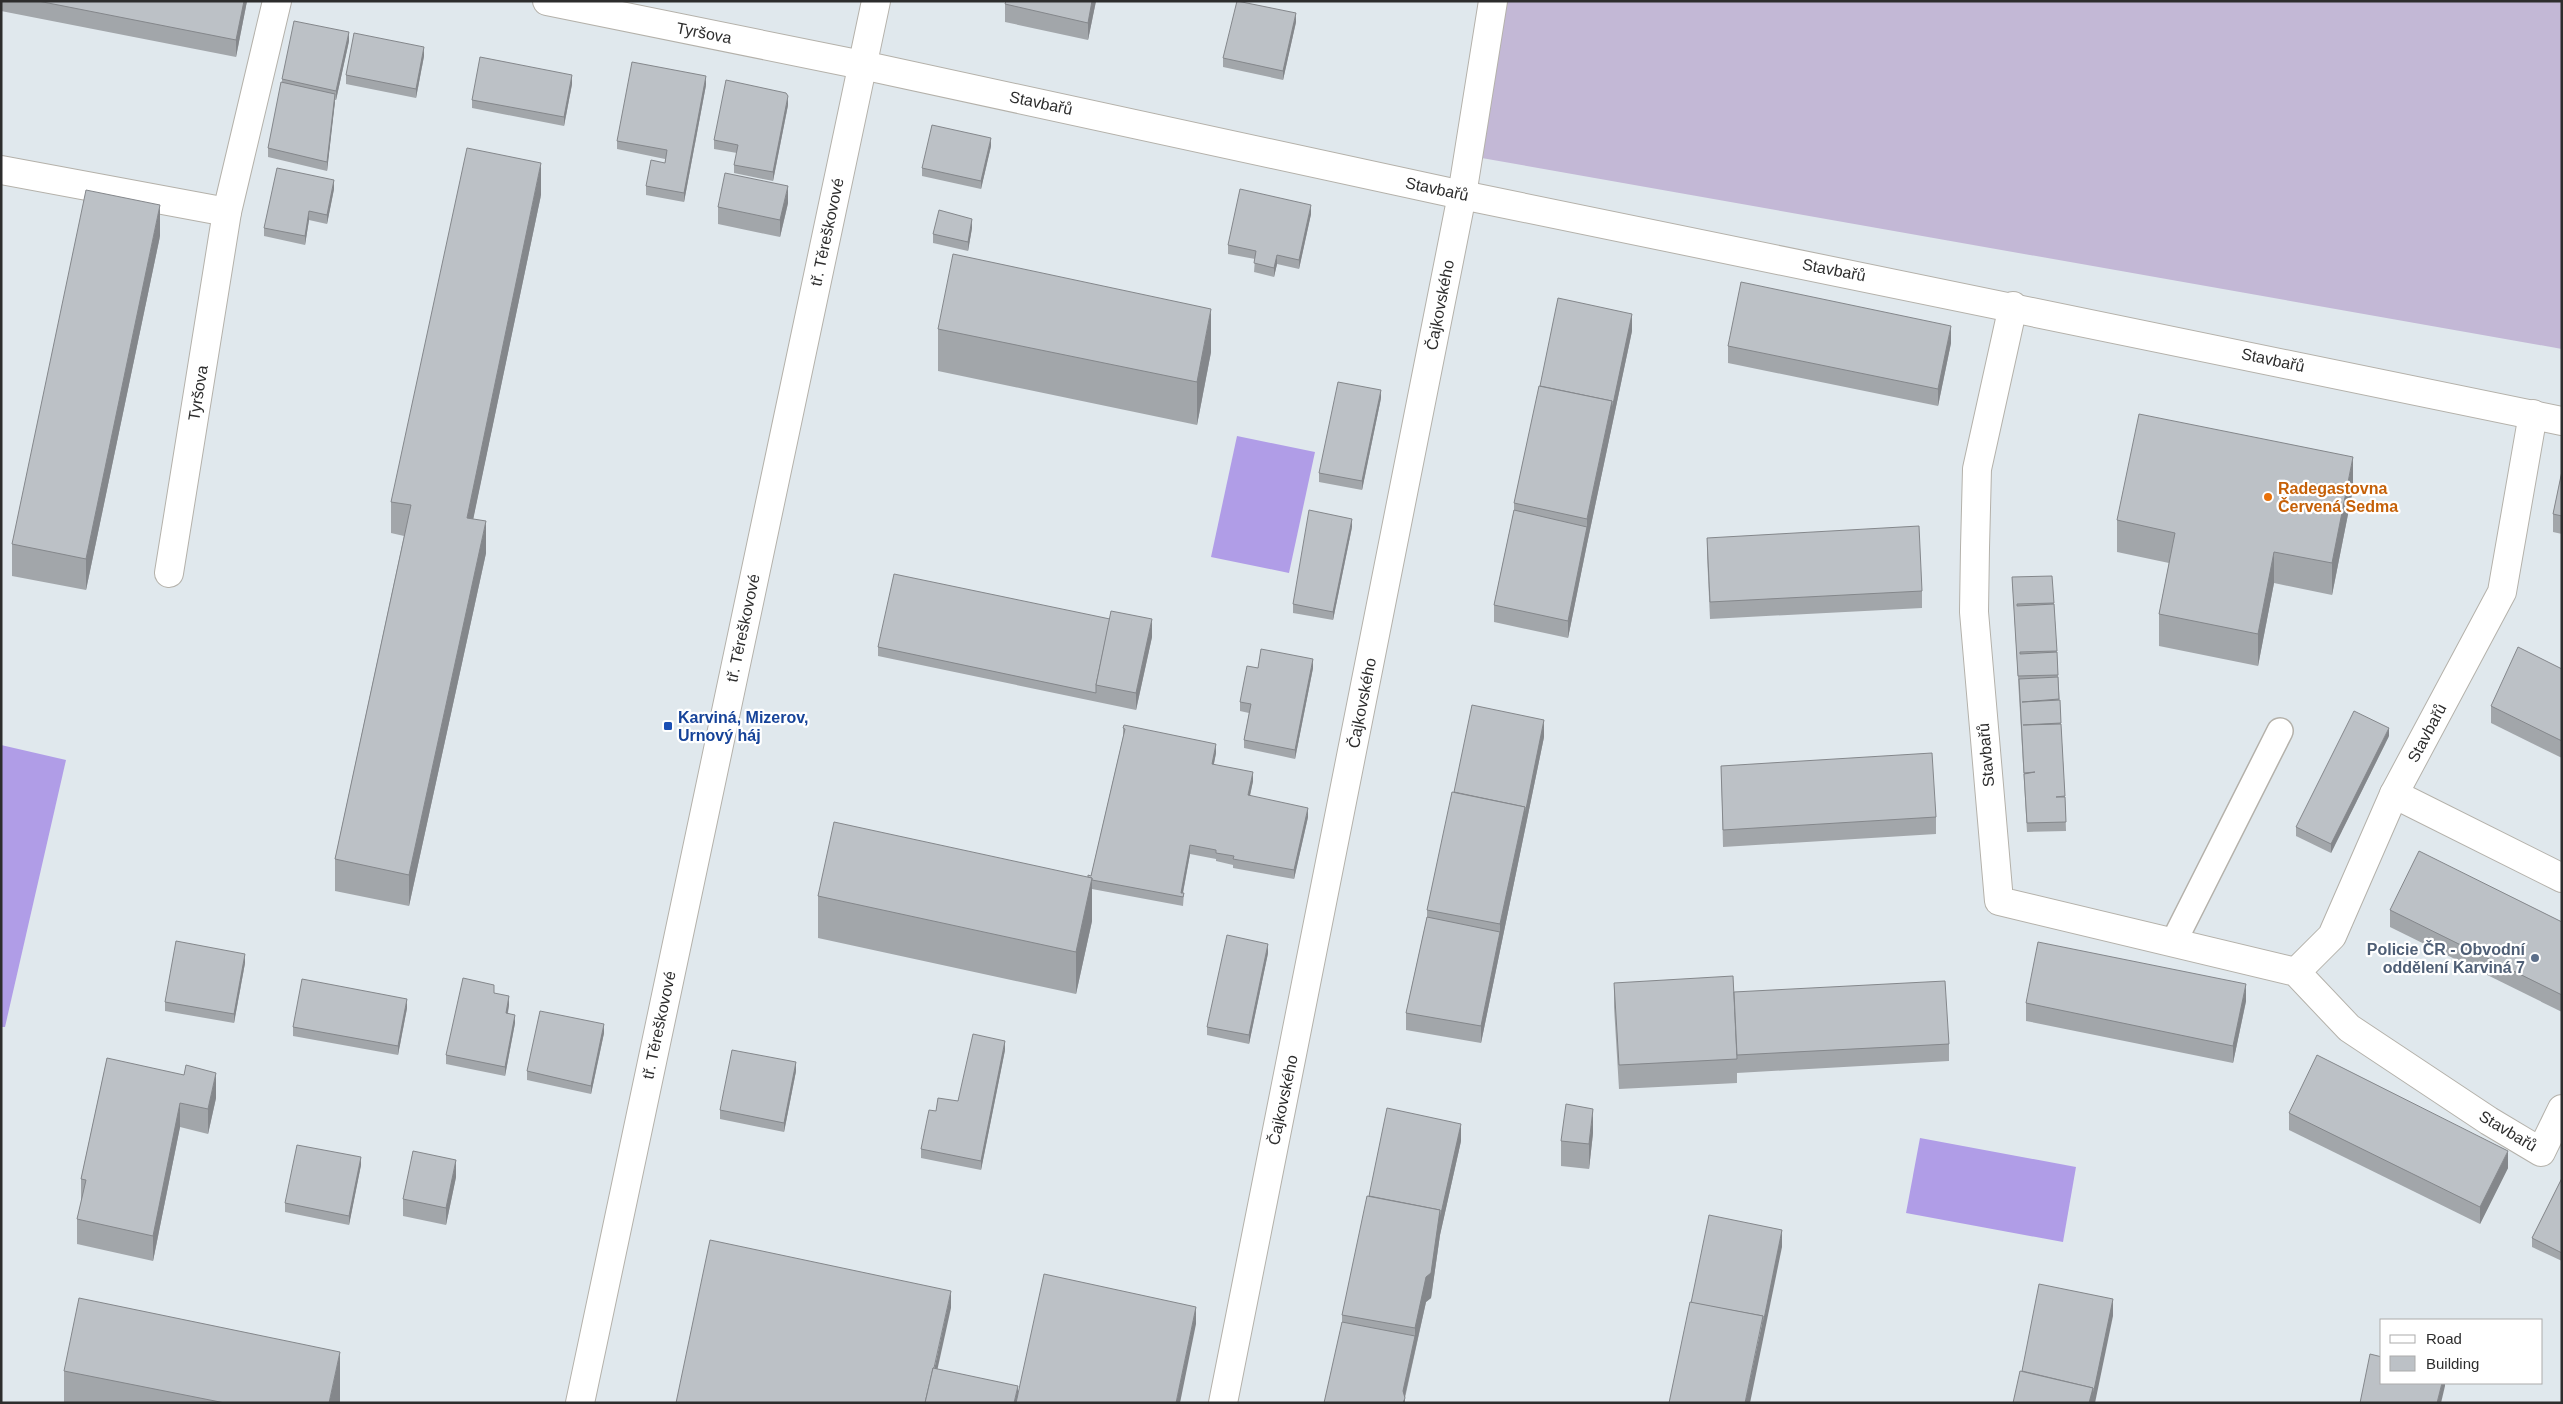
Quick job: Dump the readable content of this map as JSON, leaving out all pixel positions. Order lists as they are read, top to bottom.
{
  "streets": {
    "street": [
      "Tyršova",
      "Stavbařů",
      "tř. Těreškovové",
      "Čajkovského"
    ]
  },
  "crossings": [
    ["Tyršova", "Stavbařů"],
    ["Tyršova", "tř. Těreškovové"],
    ["Stavbařů", "tř. Těreškovové"],
    ["Stavbařů", "Čajkovského"]
  ],
  "places": {
    "other": ["Radegastovna Červená Sedma", "Policie ČR - Obvodní oddělení Karviná 7"],
    "transit": ["Karviná, Mizerov, Urnový háj"]
  },
  "legend": ["Road", "Building"]
}
